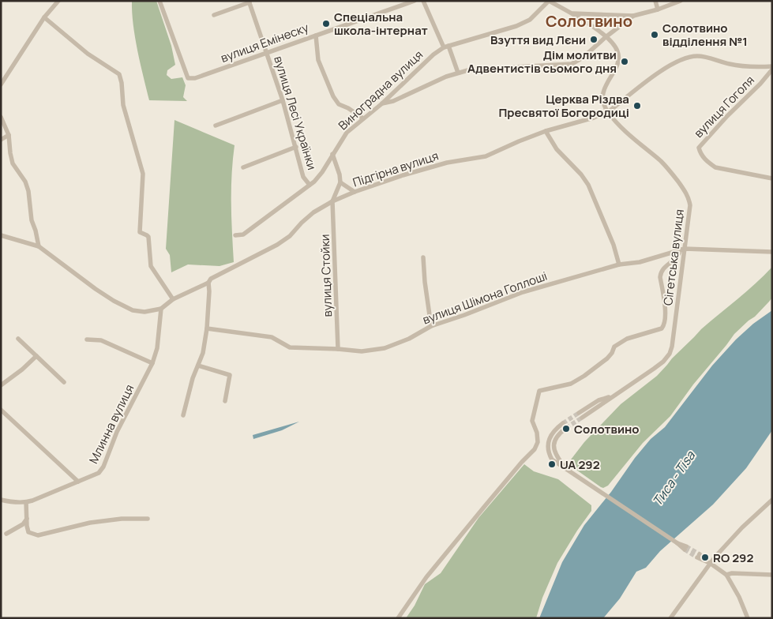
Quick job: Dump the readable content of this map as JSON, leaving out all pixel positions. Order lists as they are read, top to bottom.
{
  "streets": {
    "street": [
      "вулиця Емінеску",
      "Виноградна вулиця",
      "вулиця Гоголя",
      "вулиця Лесі Українки",
      "Підгірна вулиця",
      "Сігетська вулиця",
      "вулиця Стойки",
      "вулиця Шімона Голлоші",
      "Млинна вулиця"
    ]
  },
  "crossings": [
    ["вулиця Емінеску", "вулиця Лесі Українки"],
    ["Виноградна вулиця", "вулиця Лесі Українки"],
    ["вулиця Гоголя", "Підгірна вулиця"],
    ["Підгірна вулиця", "Сігетська вулиця"],
    ["Підгірна вулиця", "вулиця Стойки"],
    ["Підгірна вулиця", "Млинна вулиця"],
    ["Сігетська вулиця", "вулиця Шімона Голлоші"],
    ["вулиця Стойки", "вулиця Шімона Голлоші"]
  ],
  "districts": ["Солотвино"],
  "water": ["Тиса - Tisa"],
  "places": [
    "Спеціальна школа-інтернат",
    "Солотвино відділення №1",
    "Взуття вид Лєни",
    "Дім молитви Адвентистів сьомого дня",
    "Церква Різдва Пресвятої Богородиці",
    "Солотвино",
    "UA 292",
    "RO 292"
  ]
}
